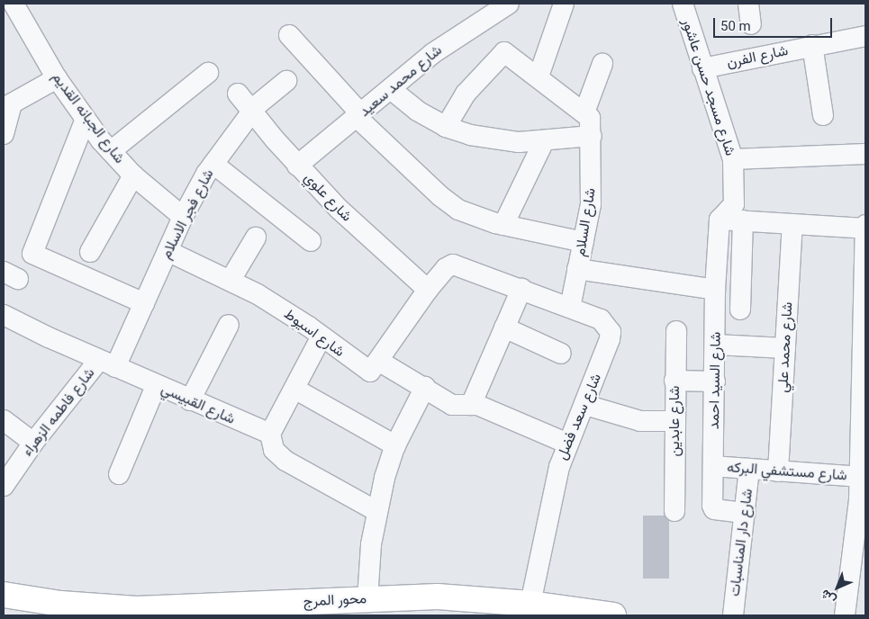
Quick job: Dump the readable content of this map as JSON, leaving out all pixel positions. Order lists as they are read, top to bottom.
{
  "streets": {
    "main road": ["محور المرج"],
    "street": [
      "شارع الفرن",
      "شارع محمد سعيد",
      "شارع مسجد حسن عاشور",
      "شارع الجبانه القديم",
      "شارع علوي",
      "شارع فجر الاسلام",
      "شارع السلام",
      "شارع اسيوط",
      "شارع محمد علي",
      "شارع السيد احمد",
      "شارع القبيسي",
      "شارع فاطمه الزهراء",
      "شارع سعد فضل",
      "شارع عابدين",
      "شارع مستشفي البركه",
      "شارع دار المناسبات"
    ]
  },
  "crossings": [
    ["شارع الفرن", "شارع مسجد حسن عاشور"],
    ["شارع محمد سعيد", "شارع علوي"],
    ["شارع مسجد حسن عاشور", "شارع السيد احمد"],
    ["شارع الجبانه القديم", "شارع فجر الاسلام"],
    ["شارع علوي", "شارع فجر الاسلام"],
    ["شارع فجر الاسلام", "شارع اسيوط"],
    ["شارع فجر الاسلام", "شارع القبيسي"],
    ["شارع فجر الاسلام", "شارع فاطمه الزهراء"],
    ["شارع السلام", "شارع سعد فضل"],
    ["شارع محمد علي", "شارع مستشفي البركه"],
    ["شارع السيد احمد", "شارع مستشفي البركه"],
    ["شارع السيد احمد", "شارع دار المناسبات"],
    ["شارع القبيسي", "شارع فاطمه الزهراء"],
    ["شارع سعد فضل", "محور المرج"],
    ["شارع مستشفي البركه", "شارع دار المناسبات"]
  ],
  "scale_bar": "50 m",
  "north": "bottom left"
}
